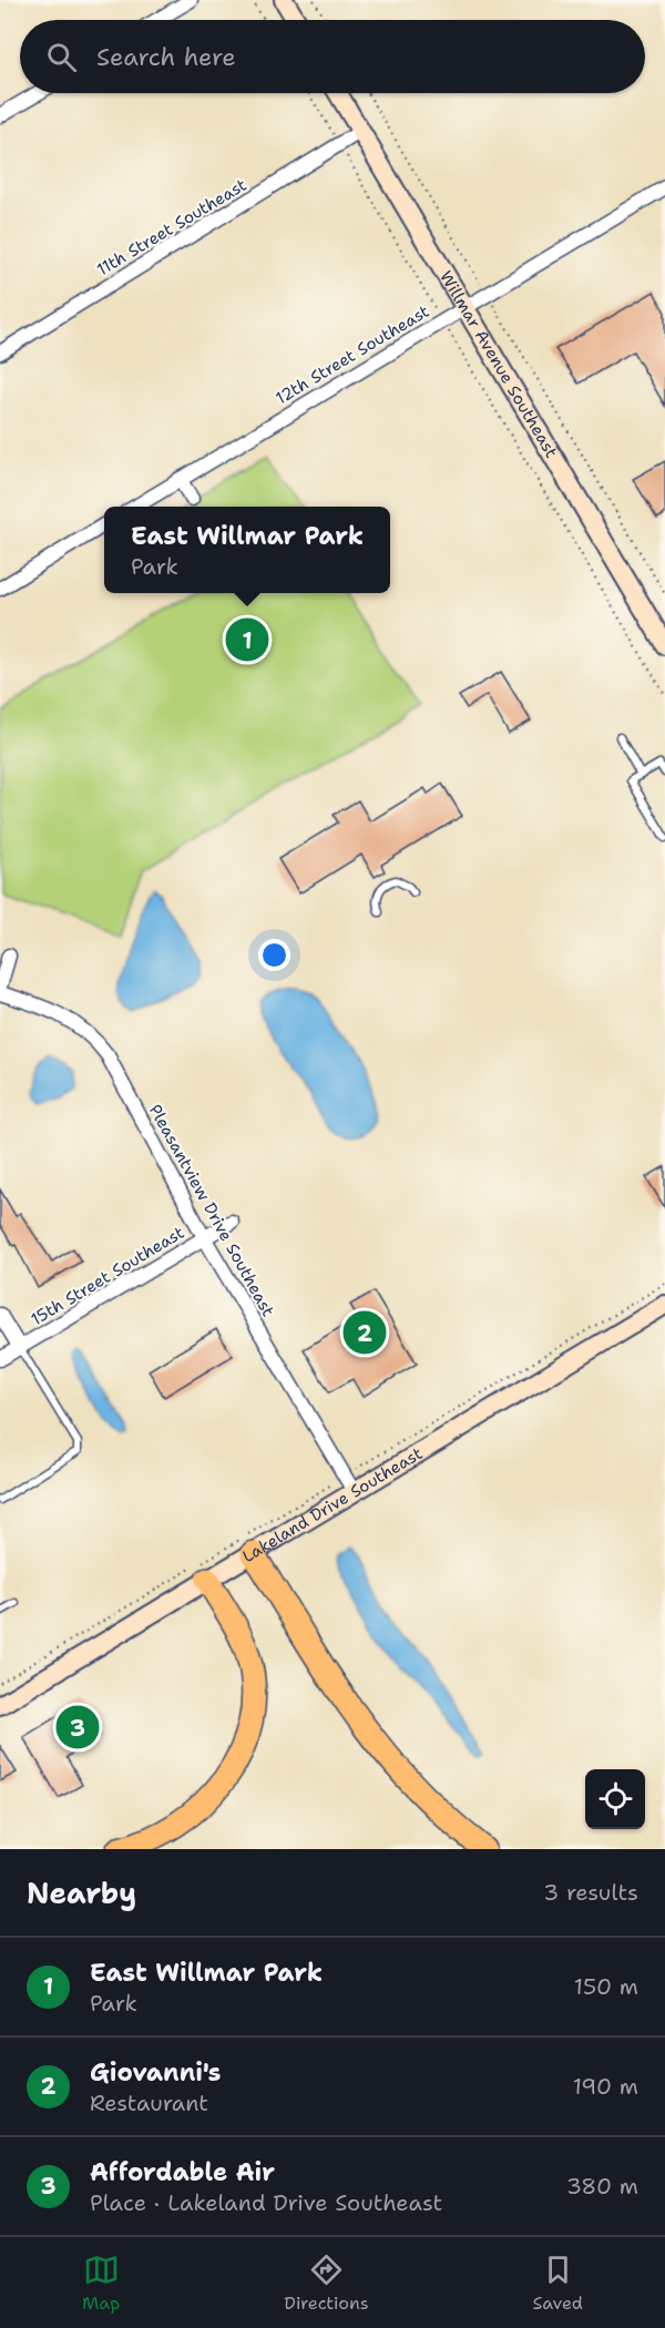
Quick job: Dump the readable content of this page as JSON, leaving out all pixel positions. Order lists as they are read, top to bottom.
{
  "streets": {
    "main road": ["Willmar Avenue Southeast", "Lakeland Drive Southeast"],
    "street": [
      "11th Street Southeast",
      "12th Street Southeast",
      "Pleasantview Drive Southeast",
      "15th Street Southeast"
    ]
  },
  "crossings": [
    ["11th Street Southeast", "Willmar Avenue Southeast"],
    ["12th Street Southeast", "Willmar Avenue Southeast"],
    ["Pleasantview Drive Southeast", "15th Street Southeast"],
    ["Pleasantview Drive Southeast", "Lakeland Drive Southeast"]
  ],
  "page": {
    "search": "Search here",
    "popup": ["East Willmar Park", "Park"],
    "pins": ["1", "2", "3"],
    "heading": ["Nearby", "3 results"],
    "list": [
      {
        "mark": "1",
        "name": "East Willmar Park",
        "note": "Park",
        "value": "150 m"
      },
      {
        "mark": "2",
        "name": "Giovanni's",
        "note": "Restaurant",
        "value": "190 m"
      },
      {
        "mark": "3",
        "name": "Affordable Air",
        "note": "Place · Lakeland Drive Southeast",
        "value": "380 m"
      }
    ],
    "nav": ["Map", "Directions", "Saved"]
  }
}
